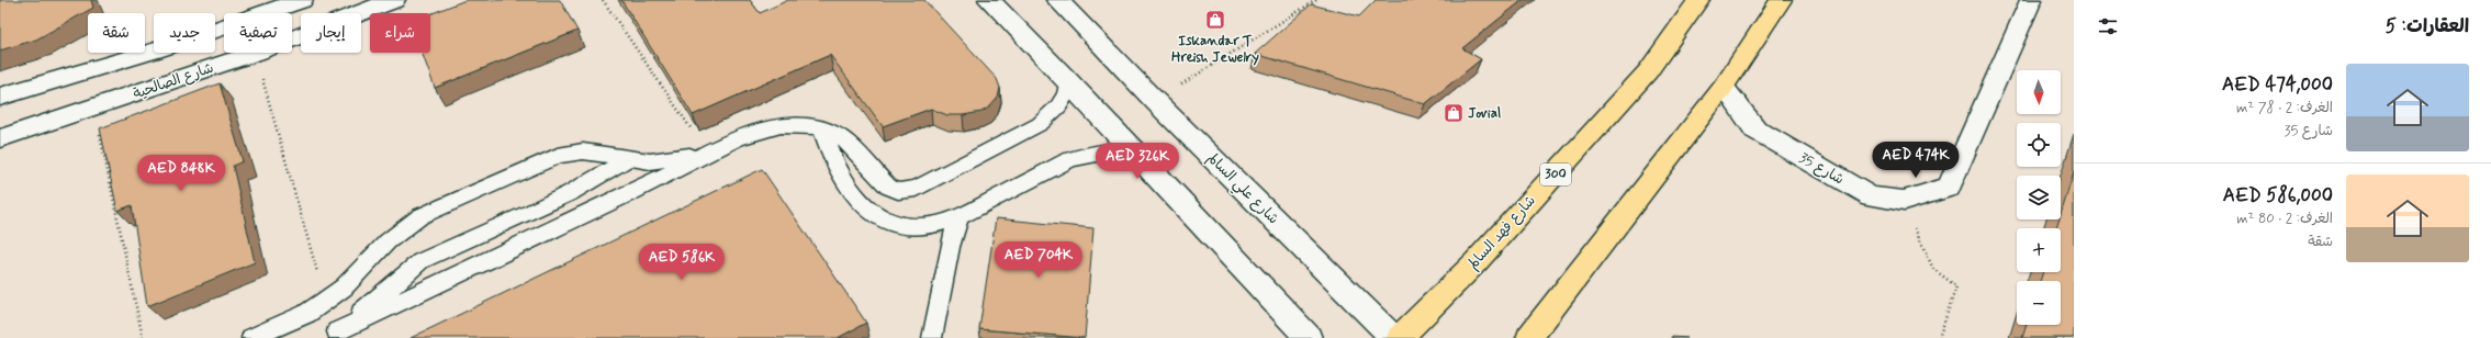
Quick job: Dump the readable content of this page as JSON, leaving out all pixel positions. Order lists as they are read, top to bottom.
{
  "streets": {
    "main road": ["300", "شارع فهد السالم"],
    "street": ["شارع الصالحية", "شارع 35", "شارع علي السالم"]
  },
  "places": {
    "shop": ["Iskandar T Hreish Jewelry", "Jovial"]
  },
  "north": "bottom",
  "page": {
    "heading": "العقارات: 5",
    "chip": [
      "شراء",
      "إيجار",
      "تصفية",
      "جديد",
      "شقة"
    ],
    "list": [
      {
        "name": "AED 474,000",
        "note": "الغرف: 2 · 78 m² · شارع 35"
      },
      {
        "name": "AED 586,000",
        "note": "الغرف: 2 · 80 m² · شقة"
      }
    ],
    "map_buttons": ["+", "−"],
    "price": [
      "AED 474K",
      "AED 326K",
      "AED 848K",
      "AED 704K",
      "AED 586K"
    ]
  }
}
